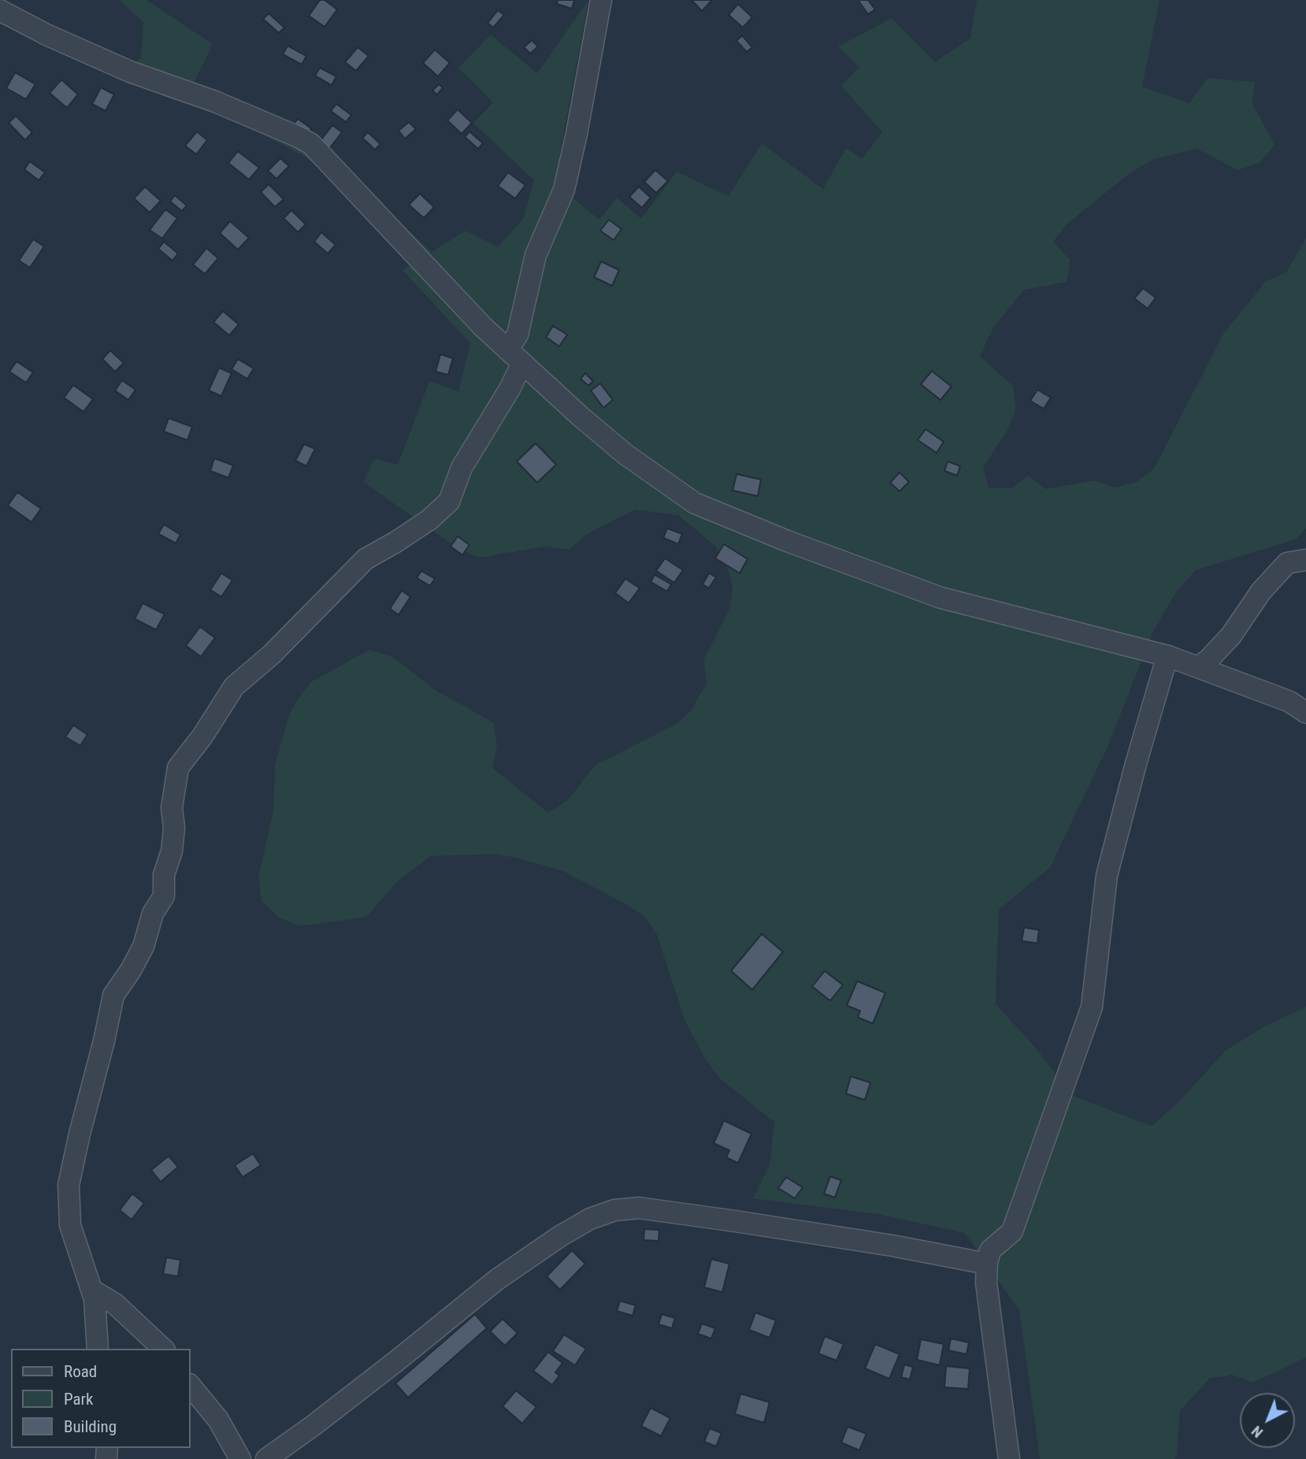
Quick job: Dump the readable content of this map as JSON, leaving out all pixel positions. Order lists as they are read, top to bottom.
{
  "legend": ["Road", "Park", "Building"],
  "north": "bottom left"
}
